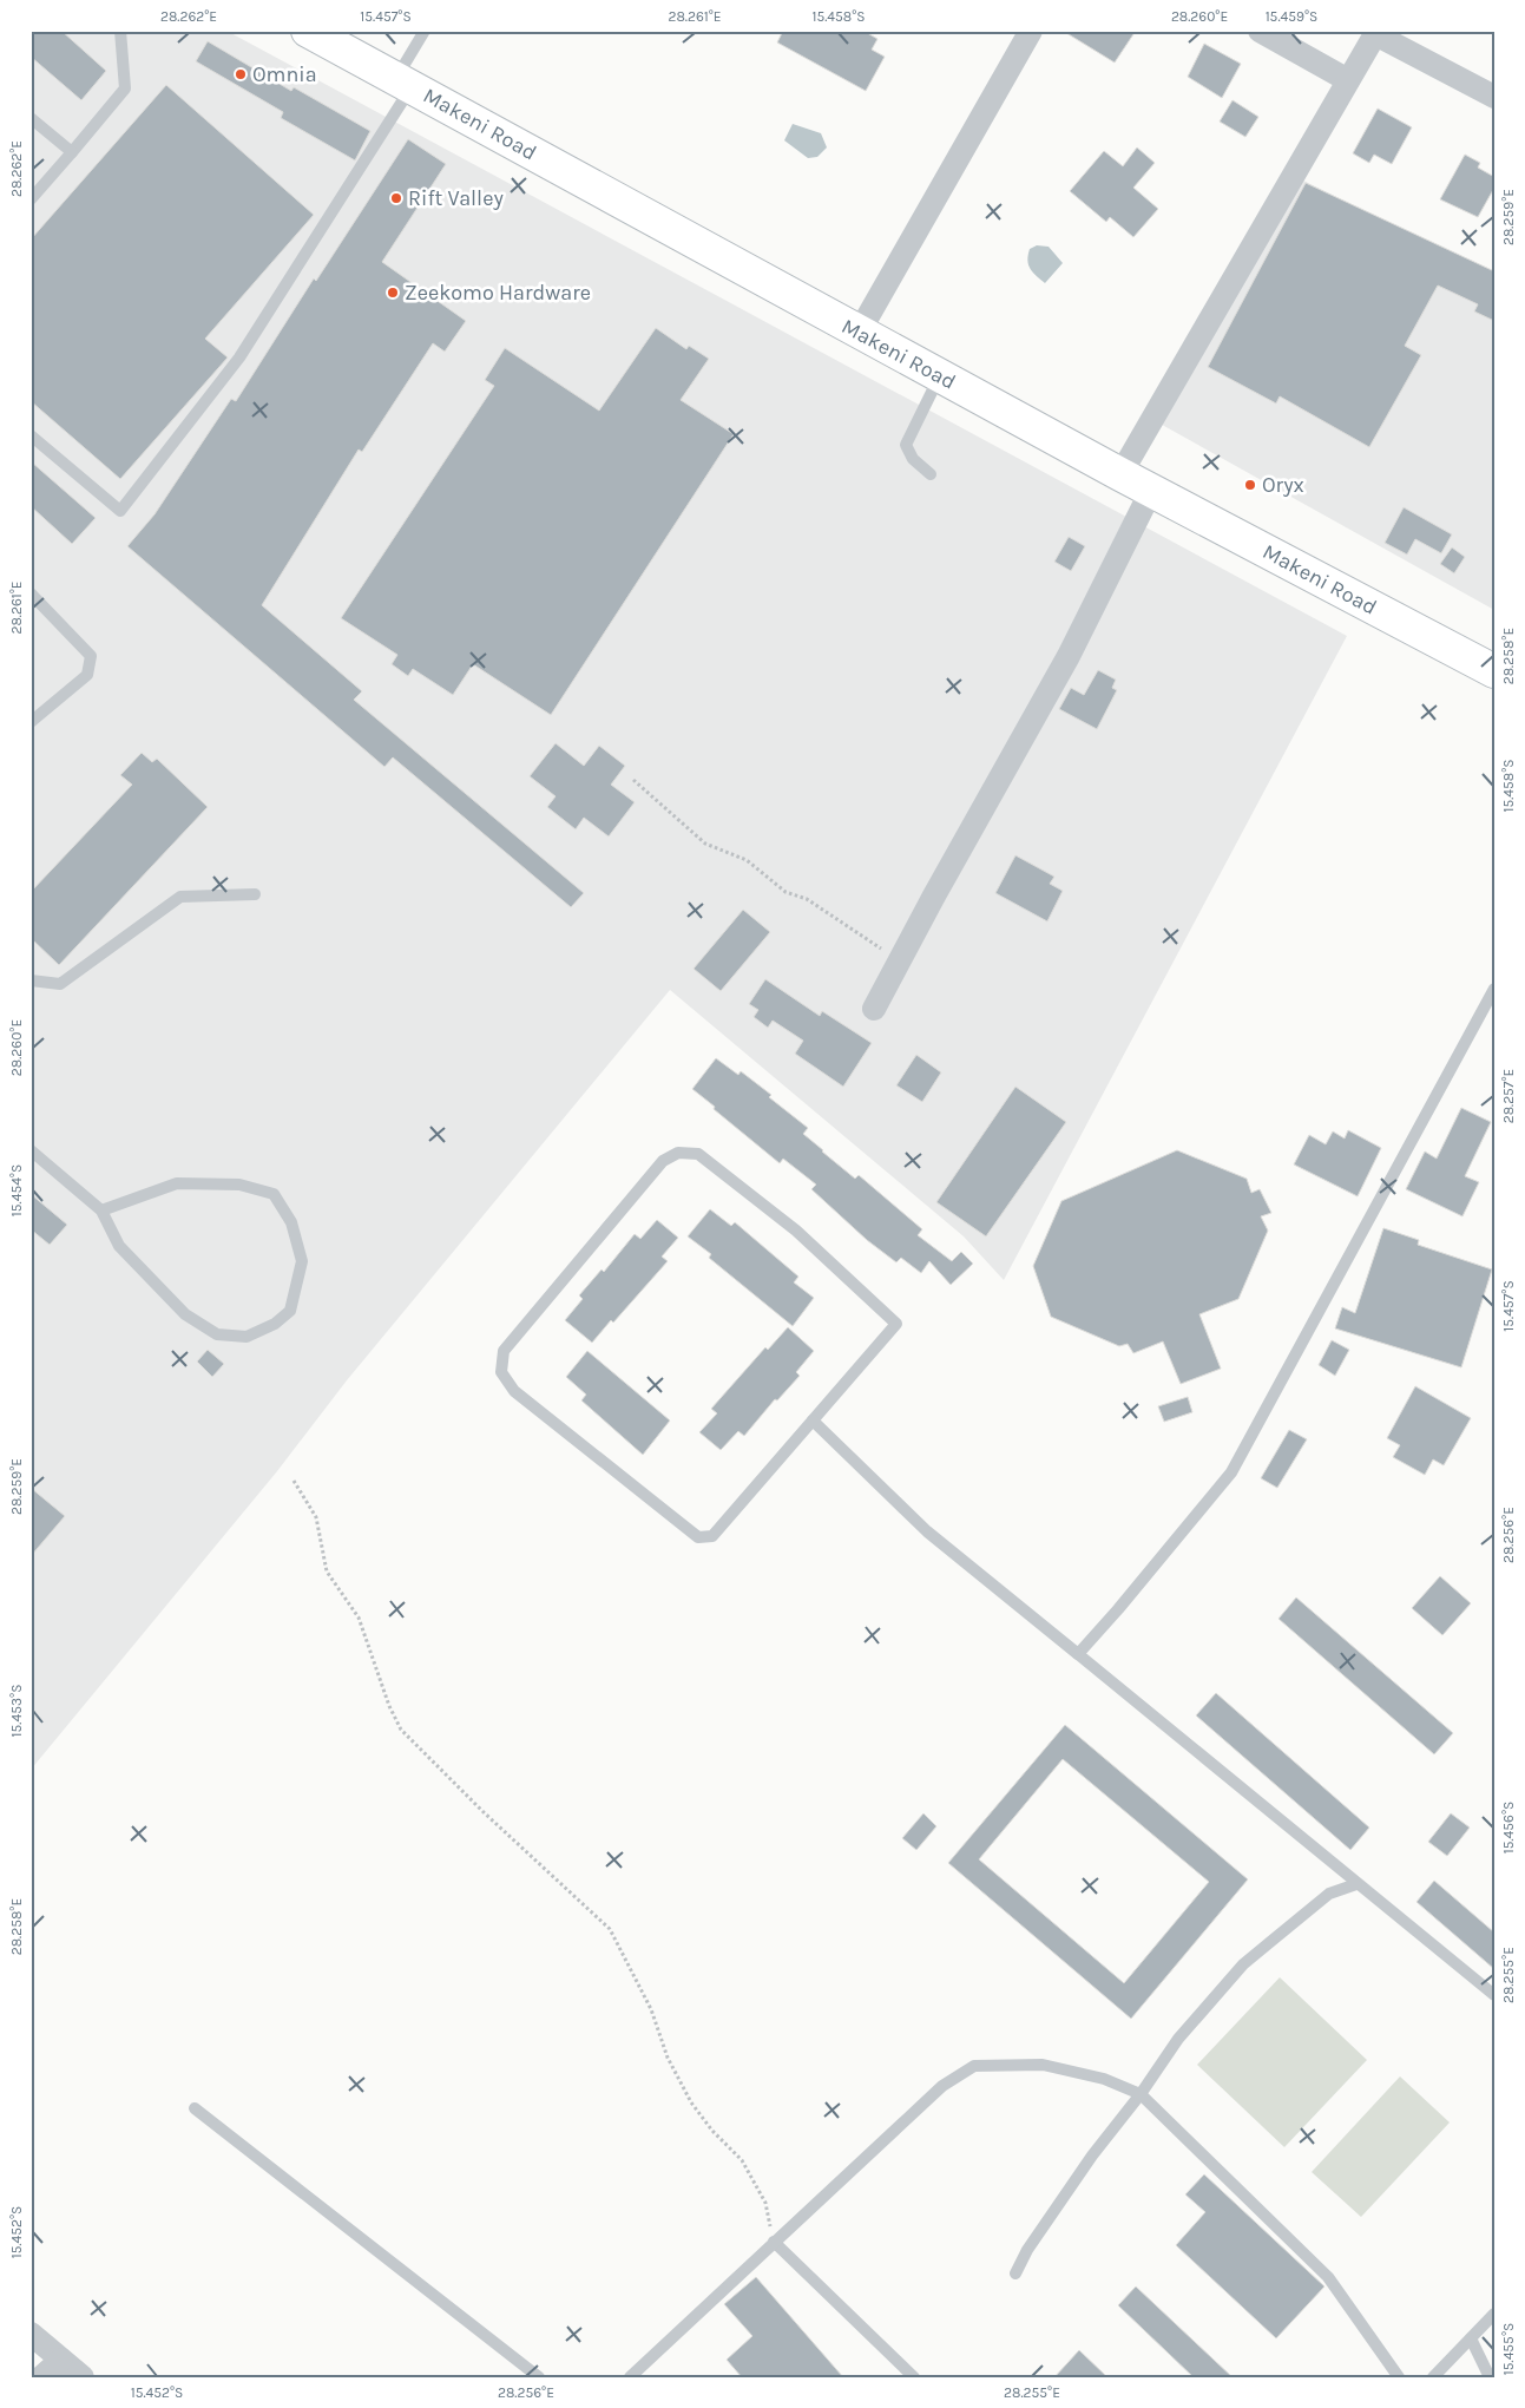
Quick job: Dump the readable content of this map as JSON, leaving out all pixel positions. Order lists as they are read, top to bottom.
{
  "streets": {
    "main road": ["Makeni Road"]
  },
  "places": [
    "Omnia",
    "Rift Valley",
    "Zeekomo Hardware",
    "Oryx"
  ],
  "coordinates": [
    "28.262°E",
    "15.457°S",
    "28.261°E",
    "15.458°S",
    "28.260°E",
    "15.459°S",
    "28.259°E",
    "28.258°E",
    "28.257°E",
    "15.454°S",
    "28.256°E",
    "15.453°S",
    "15.456°S",
    "28.255°E",
    "15.452°S",
    "15.455°S"
  ]
}
